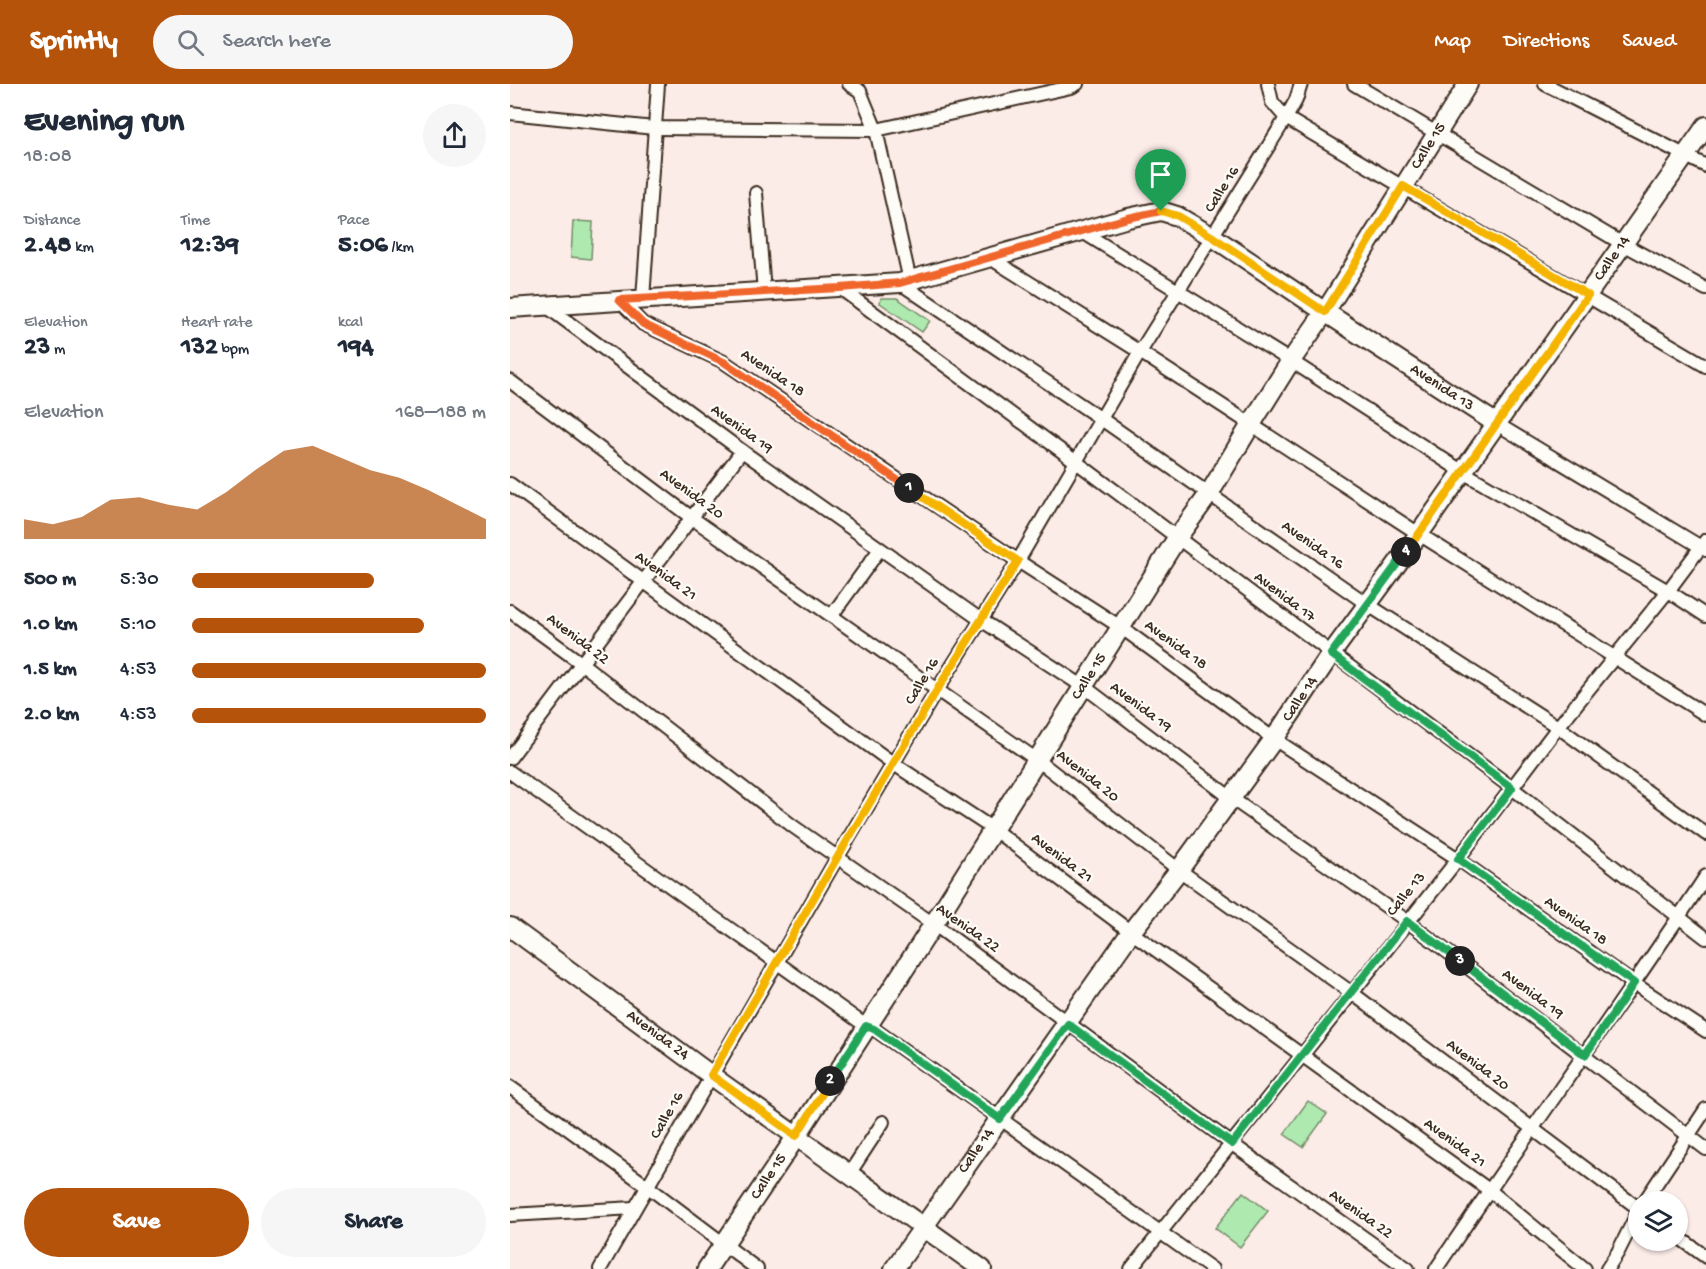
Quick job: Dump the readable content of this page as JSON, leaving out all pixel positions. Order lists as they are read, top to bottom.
{
  "streets": {
    "street": [
      "Calle 15",
      "Calle 16",
      "Calle 14",
      "Avenida 18",
      "Avenida 13",
      "Avenida 19",
      "Avenida 20",
      "Avenida 16",
      "Avenida 21",
      "Avenida 17",
      "Avenida 22",
      "Calle 13",
      "Avenida 24"
    ]
  },
  "crossings": [
    ["Calle 15", "Avenida 18"],
    ["Calle 15", "Avenida 13"],
    ["Calle 15", "Avenida 19"],
    ["Calle 15", "Avenida 20"],
    ["Calle 15", "Avenida 16"],
    ["Calle 15", "Avenida 21"],
    ["Calle 15", "Avenida 17"],
    ["Calle 15", "Avenida 22"],
    ["Calle 15", "Avenida 24"],
    ["Calle 16", "Avenida 18"],
    ["Calle 16", "Avenida 13"],
    ["Calle 16", "Avenida 19"],
    ["Calle 16", "Avenida 20"],
    ["Calle 16", "Avenida 16"],
    ["Calle 16", "Avenida 21"],
    ["Calle 16", "Avenida 17"],
    ["Calle 16", "Avenida 22"],
    ["Calle 16", "Avenida 24"],
    ["Calle 14", "Avenida 18"],
    ["Calle 14", "Avenida 13"],
    ["Calle 14", "Avenida 19"],
    ["Calle 14", "Avenida 20"],
    ["Calle 14", "Avenida 16"],
    ["Calle 14", "Avenida 21"],
    ["Calle 14", "Avenida 17"],
    ["Calle 14", "Avenida 22"],
    ["Calle 14", "Avenida 24"],
    ["Avenida 18", "Avenida 13"],
    ["Avenida 18", "Calle 13"],
    ["Avenida 13", "Avenida 19"],
    ["Avenida 13", "Avenida 16"],
    ["Avenida 13", "Avenida 17"],
    ["Avenida 13", "Calle 13"],
    ["Avenida 19", "Calle 13"],
    ["Avenida 20", "Calle 13"],
    ["Avenida 16", "Calle 13"],
    ["Avenida 21", "Calle 13"],
    ["Avenida 17", "Calle 13"],
    ["Avenida 22", "Calle 13"]
  ],
  "page": {
    "header": "Sprintly",
    "search": "Search here",
    "nav": ["Map", "Directions", "Saved"],
    "heading": ["Evening run", "18:08"],
    "stats": [
      ["Distance", "2.48 km"],
      ["Time", "12:39"],
      ["Pace", "5:06 /km"],
      ["Elevation", "23 m"],
      ["Heart rate", "132 bpm"],
      ["kcal", "194"]
    ],
    "chart": ["Elevation", "168–188 m"],
    "pins": [
      "1",
      "4",
      "3",
      "2"
    ],
    "list": [
      {
        "name": "500 m",
        "note": "5:30"
      },
      {
        "name": "1.0 km",
        "note": "5:10"
      },
      {
        "name": "1.5 km",
        "note": "4:53"
      },
      {
        "name": "2.0 km",
        "note": "4:53"
      }
    ],
    "buttons": ["Save", "Share"]
  }
}
